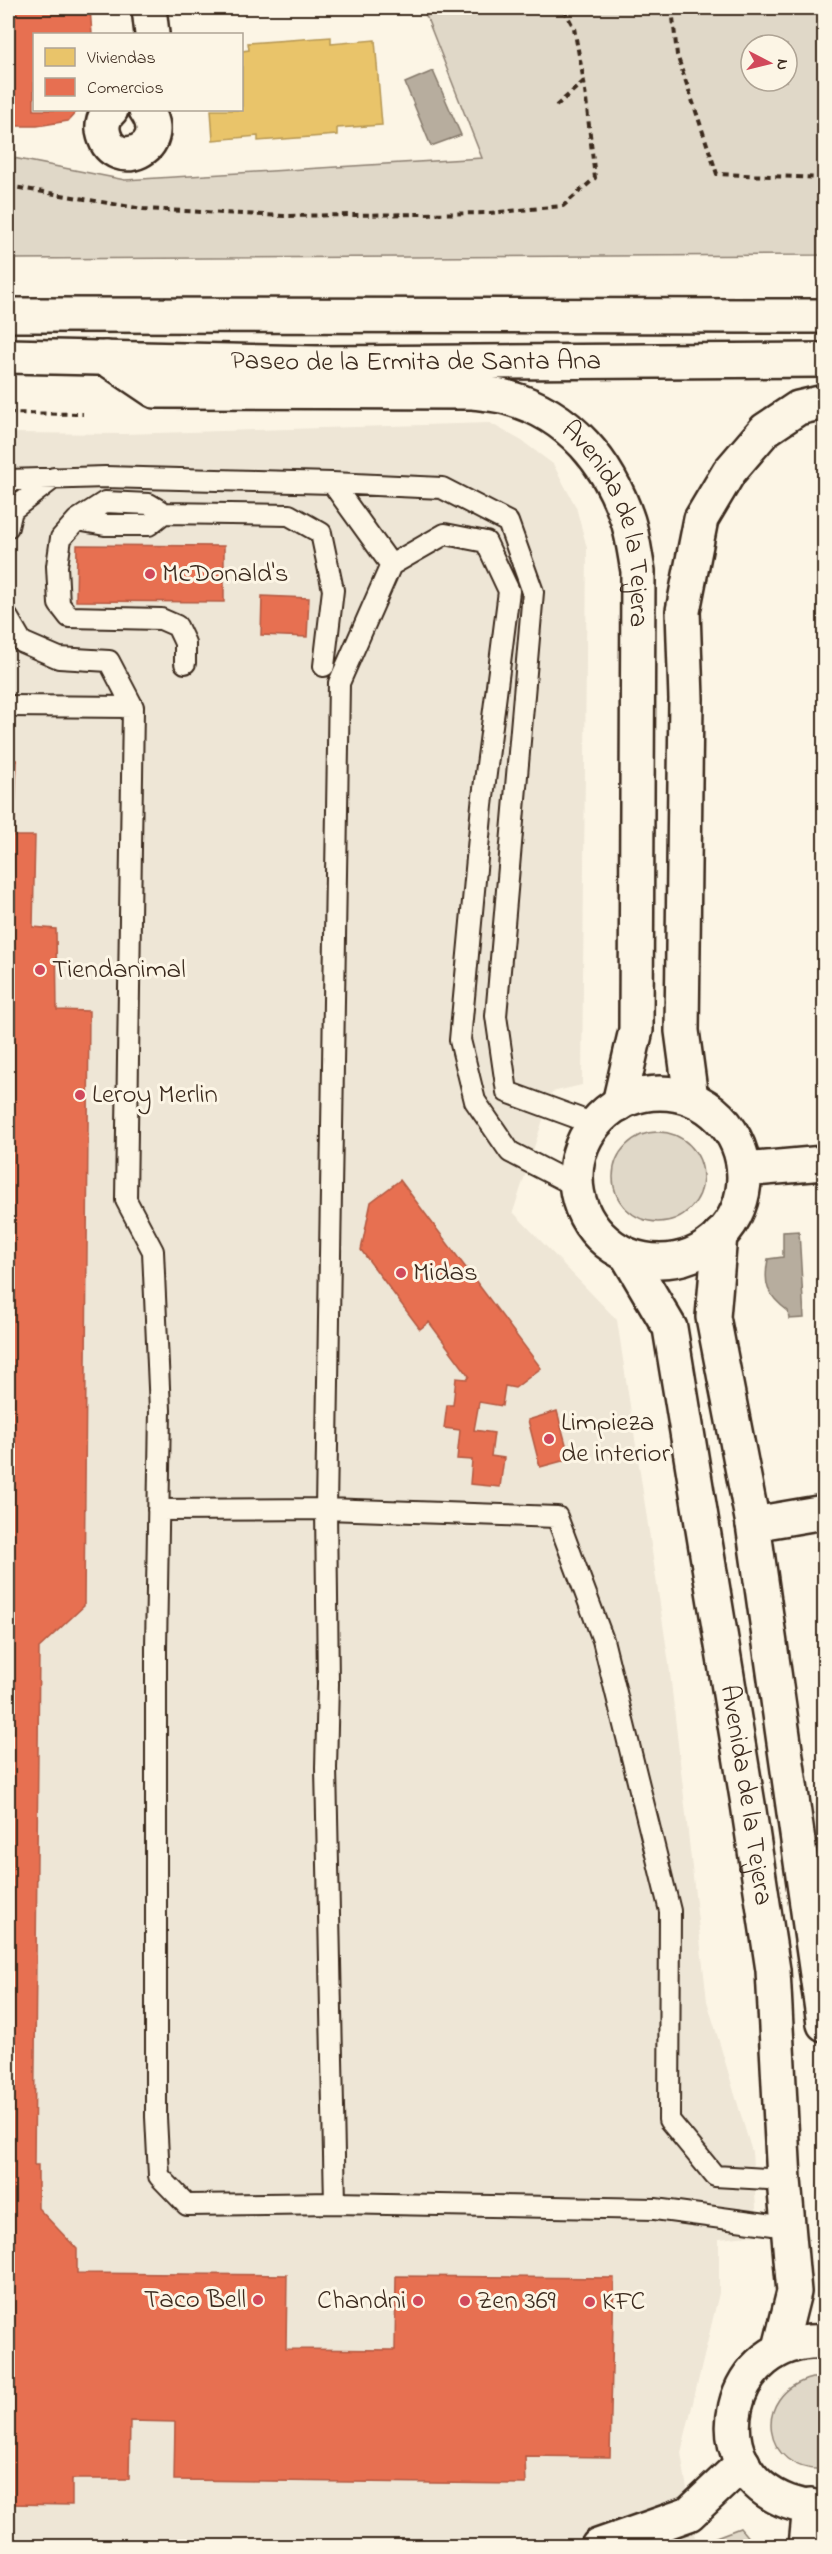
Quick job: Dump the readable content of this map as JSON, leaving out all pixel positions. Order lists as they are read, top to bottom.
{
  "streets": {
    "street": ["Paseo de la Ermita de Santa Ana", "Avenida de la Tejera"]
  },
  "crossings": [
    ["Paseo de la Ermita de Santa Ana", "Avenida de la Tejera"]
  ],
  "places": [
    "McDonald's",
    "Tiendanimal",
    "Leroy Merlin",
    "Midas",
    "Limpieza de interior",
    "Taco Bell",
    "Chandni",
    "Zen 369",
    "KFC"
  ],
  "legend": ["Viviendas", "Comercios"],
  "north": "right"
}
